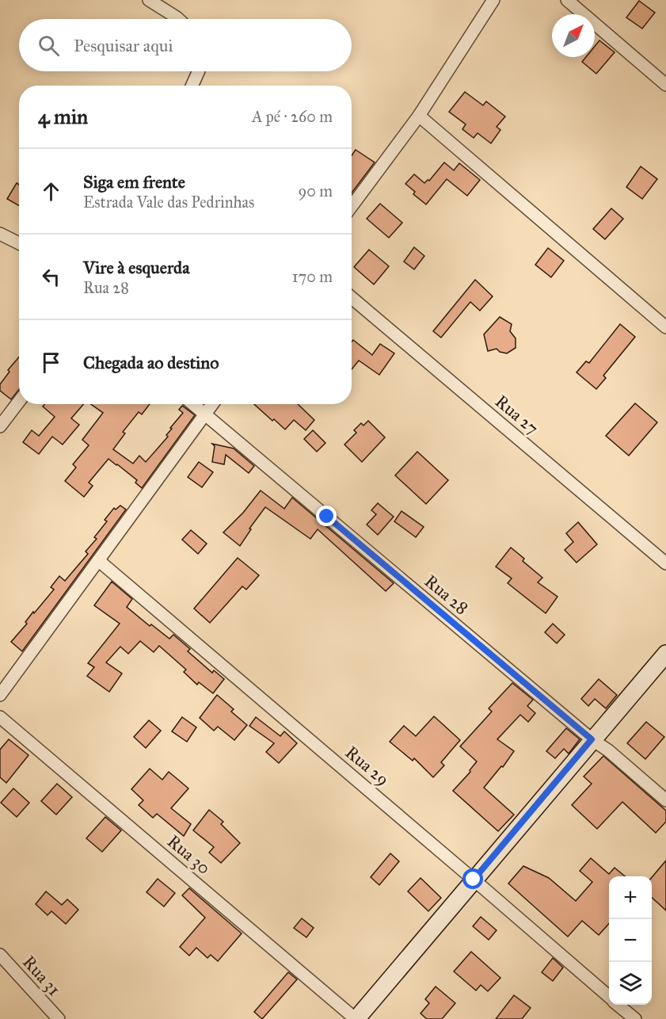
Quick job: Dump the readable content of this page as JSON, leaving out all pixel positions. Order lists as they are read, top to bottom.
{
  "streets": {
    "street": [
      "Rua 27",
      "Rua 28",
      "Rua 29",
      "Rua 30",
      "Rua 31"
    ]
  },
  "north": "top right",
  "page": {
    "search": "Pesquisar aqui",
    "heading": ["4 min", "A pé · 260 m"],
    "list": [
      ["Siga em frente", "Estrada Vale das Pedrinhas", "90 m"],
      ["Vire à esquerda", "Rua 28", "170 m"],
      "Chegada ao destino"
    ],
    "map_buttons": ["+", "−"]
  }
}
